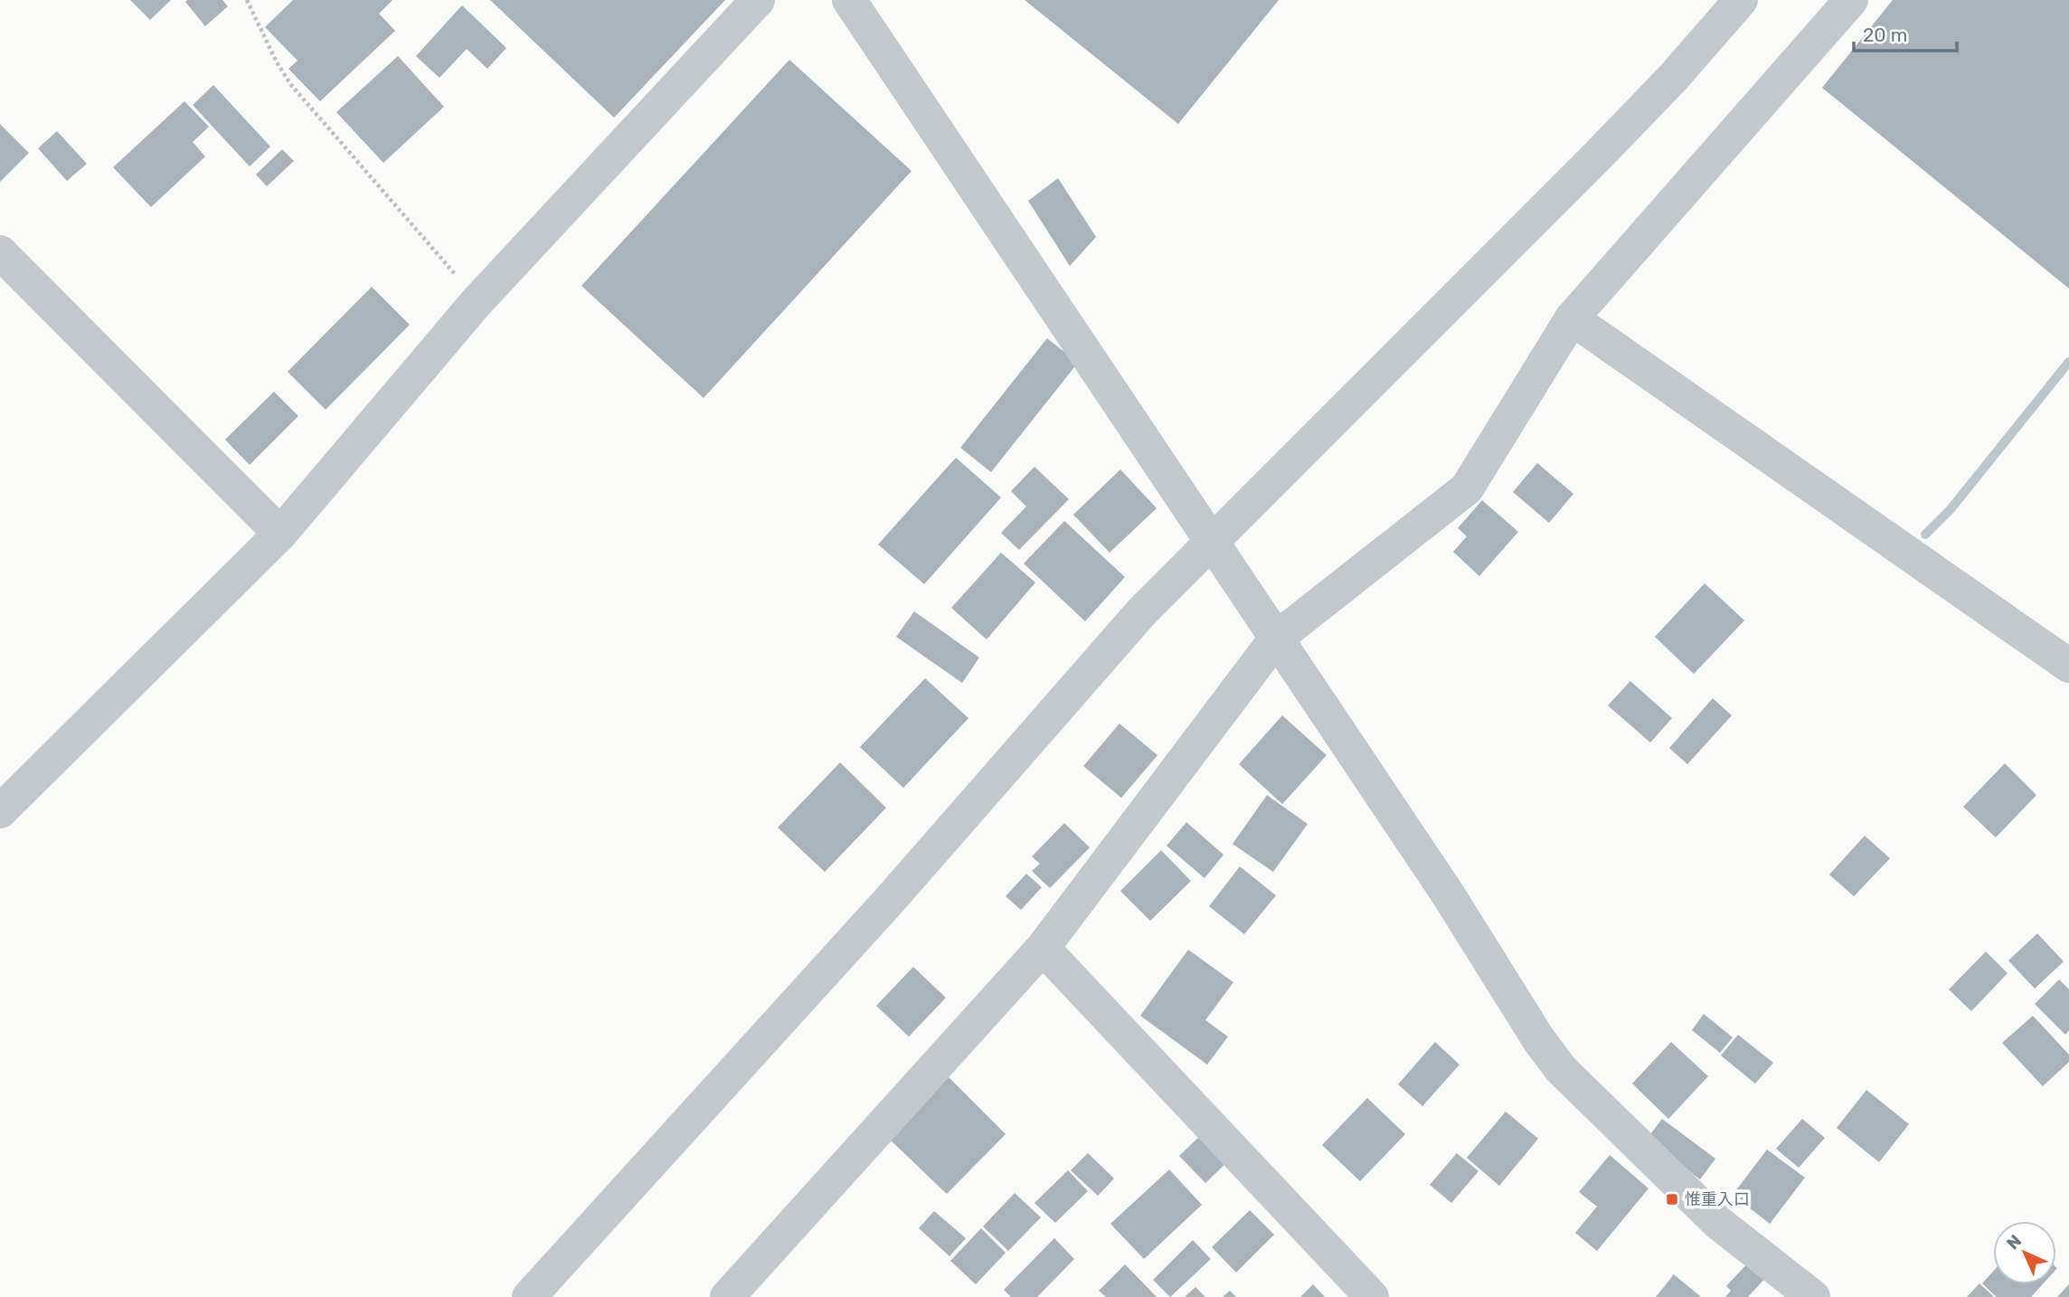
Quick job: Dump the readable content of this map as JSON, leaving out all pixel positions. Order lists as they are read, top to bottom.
{
  "places": {
    "transit": ["惟重入口"]
  },
  "scale_bar": "20 m",
  "north": "top left"
}
